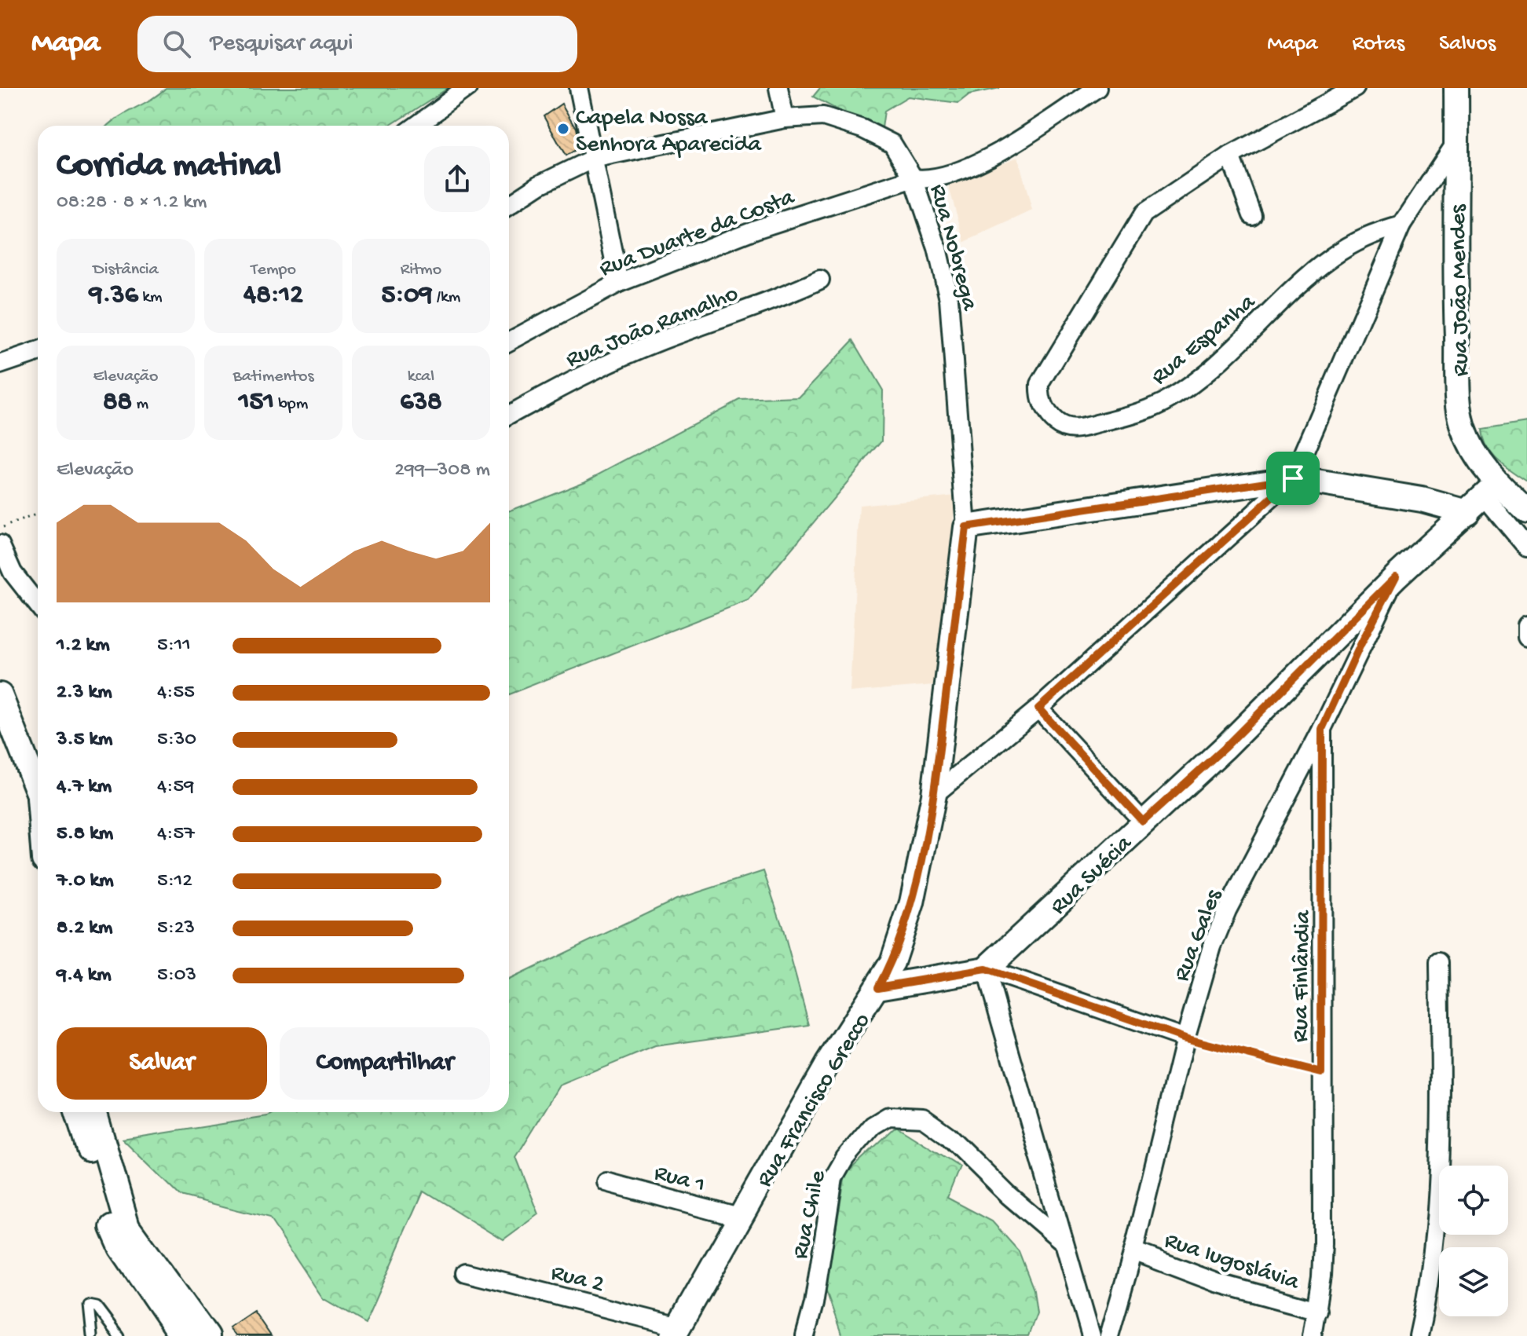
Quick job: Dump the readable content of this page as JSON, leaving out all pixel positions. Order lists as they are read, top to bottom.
{
  "streets": {
    "street": [
      "Rua Duarte da Costa",
      "Rua Nobrega",
      "Rua João Mendes",
      "Rua João Ramalho",
      "Rua Espanha",
      "Rua Suécia",
      "Rua Gales",
      "Rua Finlândia",
      "Rua Francisco Grecco",
      "Rua 1",
      "Rua Chile",
      "Rua Iugoslávia",
      "Rua 2"
    ]
  },
  "crossings": [
    ["Rua Duarte da Costa", "Rua Nobrega"],
    ["Rua Nobrega", "Rua Francisco Grecco"],
    ["Rua João Mendes", "Rua Suécia"],
    ["Rua Suécia", "Rua Gales"],
    ["Rua Gales", "Rua Finlândia"],
    ["Rua Gales", "Rua Iugoslávia"],
    ["Rua Finlândia", "Rua Iugoslávia"],
    ["Rua Francisco Grecco", "Rua 1"],
    ["Rua Francisco Grecco", "Rua 2"]
  ],
  "places": ["Capela Nossa Senhora Aparecida"],
  "page": {
    "header": "Mapa",
    "search": "Pesquisar aqui",
    "nav": ["Mapa", "Rotas", "Salvos"],
    "heading": ["Corrida matinal", "08:28 · 8 × 1.2 km"],
    "stats": [
      ["Distância", "9.36 km"],
      ["Tempo", "48:12"],
      ["Ritmo", "5:09 /km"],
      ["Elevação", "88 m"],
      ["Batimentos", "151 bpm"],
      ["kcal", "638"]
    ],
    "chart": ["Elevação", "299–308 m"],
    "list": [
      {
        "name": "1.2 km",
        "note": "5:11"
      },
      {
        "name": "2.3 km",
        "note": "4:55"
      },
      {
        "name": "3.5 km",
        "note": "5:30"
      },
      {
        "name": "4.7 km",
        "note": "4:59"
      },
      {
        "name": "5.8 km",
        "note": "4:57"
      },
      {
        "name": "7.0 km",
        "note": "5:12"
      },
      {
        "name": "8.2 km",
        "note": "5:23"
      },
      {
        "name": "9.4 km",
        "note": "5:03"
      }
    ],
    "buttons": ["Salvar", "Compartilhar"]
  }
}
